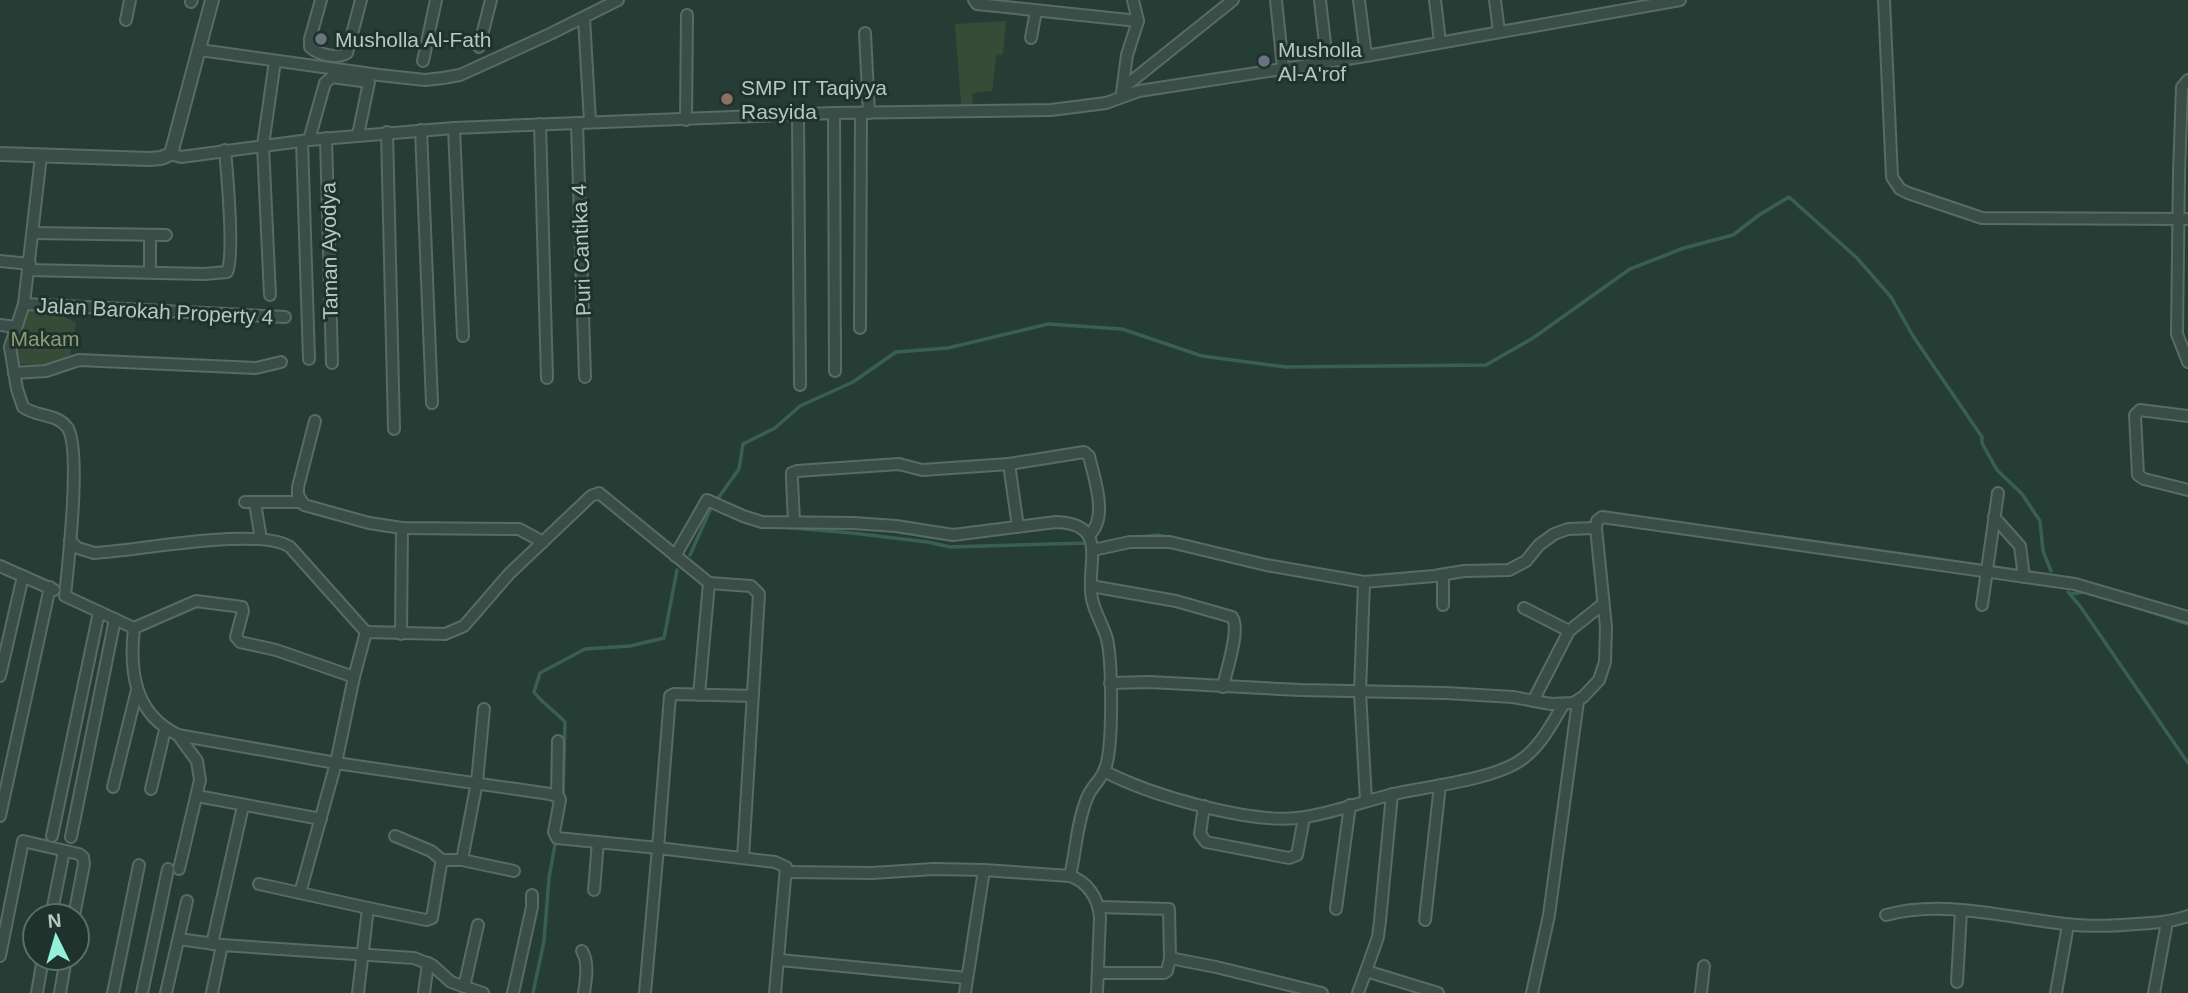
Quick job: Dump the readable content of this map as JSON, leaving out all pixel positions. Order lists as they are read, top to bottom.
{
  "streets": {
    "street": ["Puri Cantika 4", "Taman Ayodya", "Jalan Barokah Property 4"]
  },
  "parks": ["Makam"],
  "places": ["Musholla Al-Fath", "Musholla Al-A'rof", "SMP IT Taqiyya Rasyida"],
  "north": "top"
}
